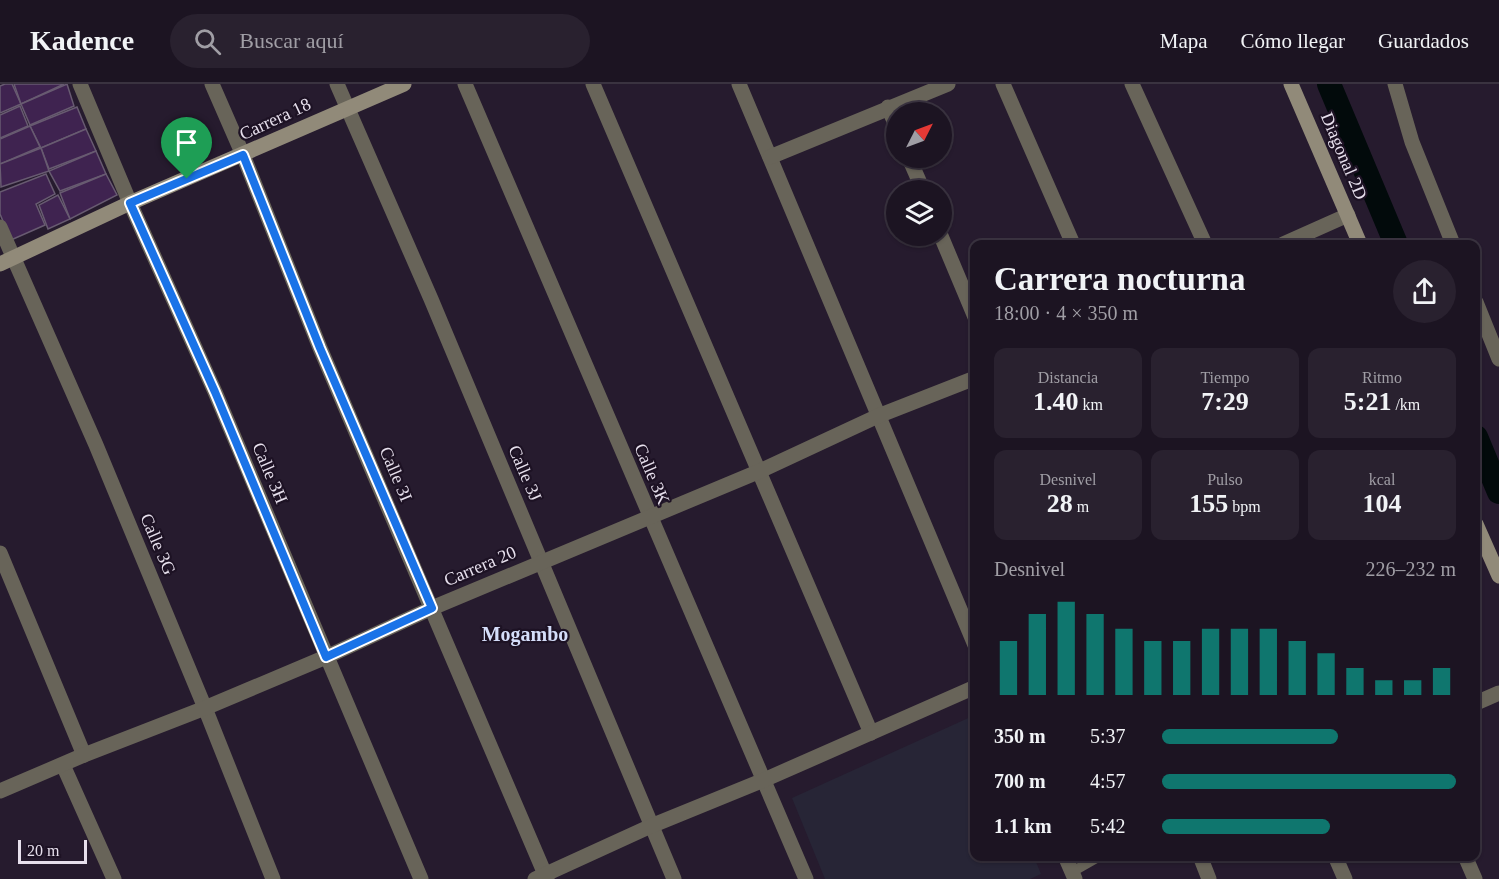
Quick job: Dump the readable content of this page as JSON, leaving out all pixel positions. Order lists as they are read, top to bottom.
{
  "streets": {
    "street": [
      "Carrera 18",
      "Diagonal 2D",
      "Calle 3H",
      "Calle 3J",
      "Calle 3I",
      "Calle 3K",
      "Calle 3G",
      "Carrera 20"
    ]
  },
  "crossings": [
    ["Carrera 18", "Calle 3H"],
    ["Carrera 18", "Calle 3J"],
    ["Carrera 18", "Calle 3I"],
    ["Carrera 18", "Calle 3G"],
    ["Calle 3H", "Carrera 20"],
    ["Calle 3J", "Carrera 20"],
    ["Calle 3I", "Carrera 20"],
    ["Calle 3K", "Carrera 20"],
    ["Calle 3G", "Carrera 20"]
  ],
  "districts": ["Mogambo"],
  "scale_bar": "20 m",
  "north": "top right",
  "page": {
    "header": "Kadence",
    "search": "Buscar aquí",
    "nav": ["Mapa", "Cómo llegar", "Guardados"],
    "heading": ["Carrera nocturna", "18:00 · 4 × 350 m"],
    "stats": [
      ["Distancia", "1.40 km"],
      ["Tiempo", "7:29"],
      ["Ritmo", "5:21 /km"],
      ["Desnivel", "28 m"],
      ["Pulso", "155 bpm"],
      ["kcal", "104"]
    ],
    "chart": ["Desnivel", "226–232 m"],
    "list": [
      {
        "name": "350 m",
        "note": "5:37"
      },
      {
        "name": "700 m",
        "note": "4:57"
      },
      {
        "name": "1.1 km",
        "note": "5:42"
      }
    ],
    "scale": "20 m"
  }
}
